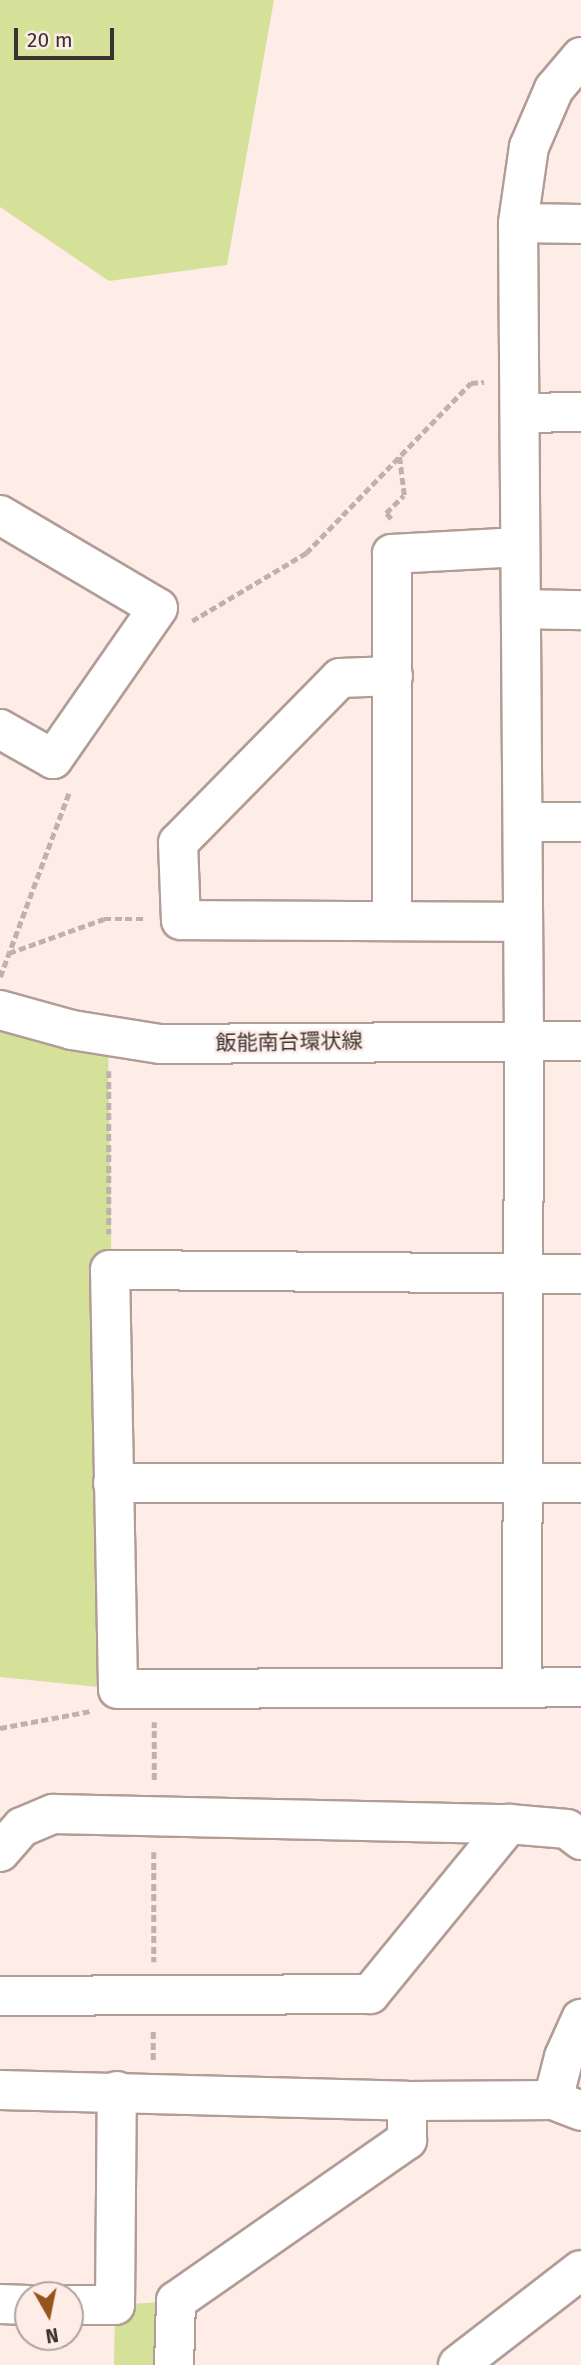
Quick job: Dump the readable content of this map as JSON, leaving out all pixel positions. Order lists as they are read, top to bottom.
{
  "streets": {
    "street": ["飯能南台環状線"]
  },
  "scale_bar": "20 m",
  "north": "bottom"
}
